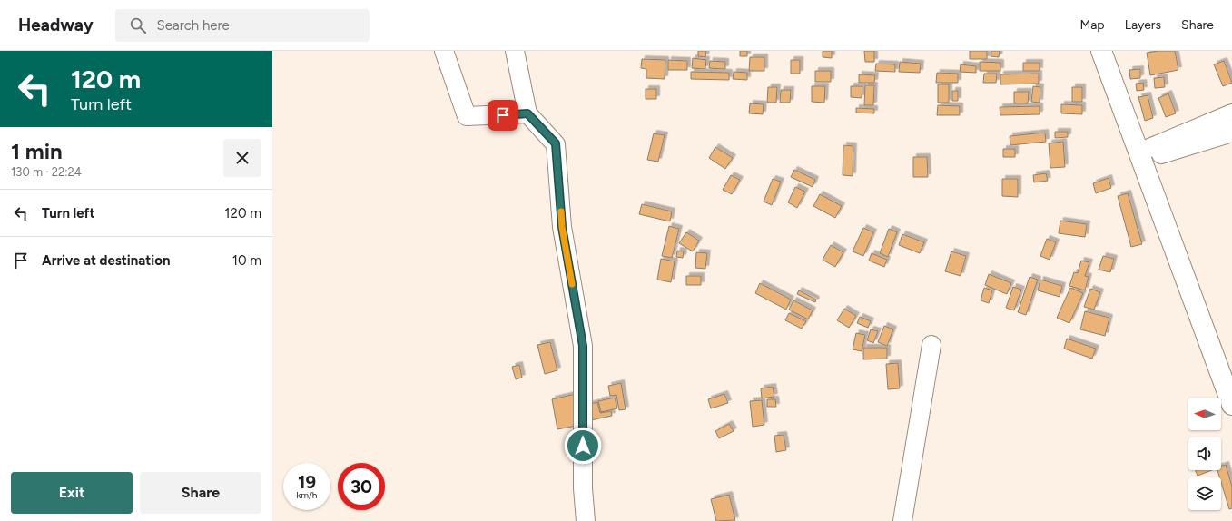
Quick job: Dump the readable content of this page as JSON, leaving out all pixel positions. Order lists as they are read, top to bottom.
{
  "north": "left",
  "page": {
    "header": "Headway",
    "search": "Search here",
    "nav": ["Map", "Layers", "Share"],
    "turn": ["120 m", "Turn left"],
    "heading": ["1 min", "130 m · 22:24"],
    "list": [
      {
        "name": "Turn left",
        "value": "120 m"
      },
      {
        "name": "Arrive at destination",
        "value": "10 m"
      }
    ],
    "speed": "19 km/h",
    "limit": "30",
    "buttons": ["Exit", "Share"]
  }
}
